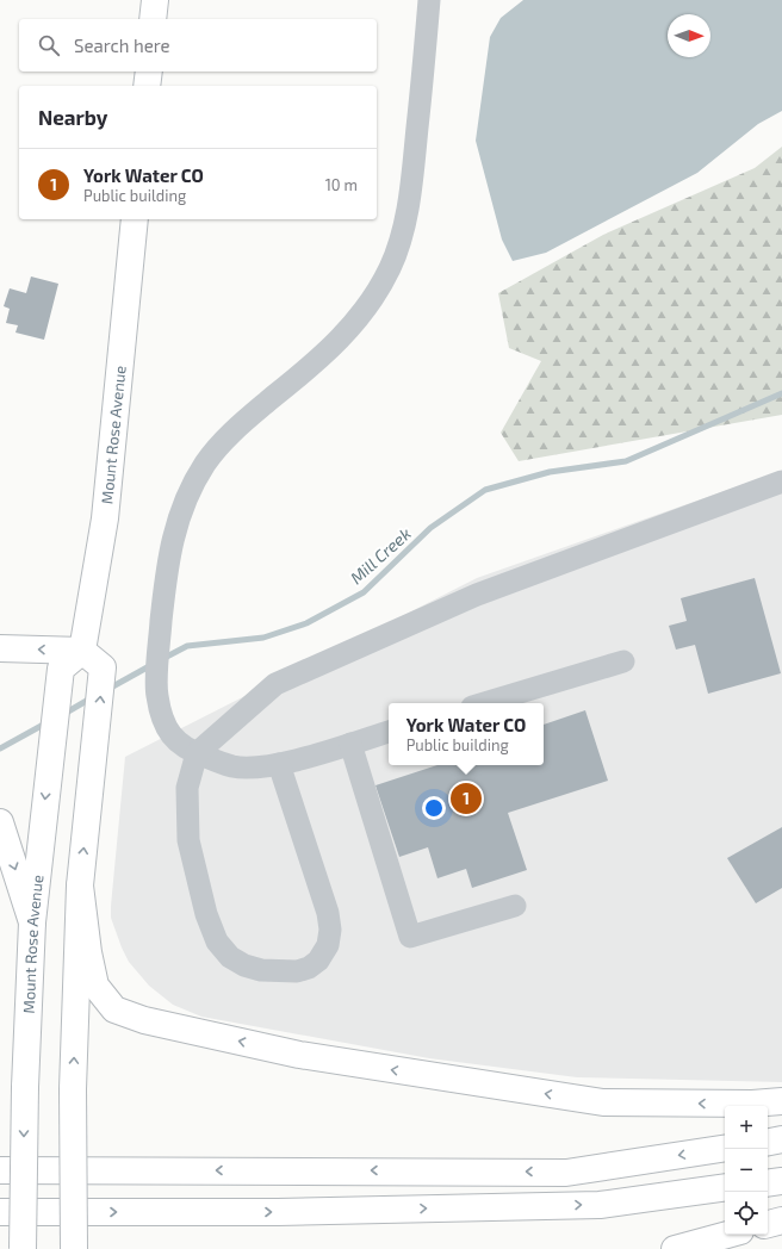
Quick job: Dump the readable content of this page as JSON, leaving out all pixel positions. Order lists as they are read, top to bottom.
{
  "streets": {
    "main road": ["Mount Rose Avenue"]
  },
  "water": ["Mill Creek"],
  "north": "right",
  "page": {
    "search": "Search here",
    "heading": "Nearby",
    "list": [
      {
        "mark": "1",
        "name": "York Water CO",
        "note": "Public building",
        "value": "10 m"
      }
    ],
    "popup": ["York Water CO", "Public building"],
    "pins": "1",
    "map_buttons": ["+", "−"]
  }
}
